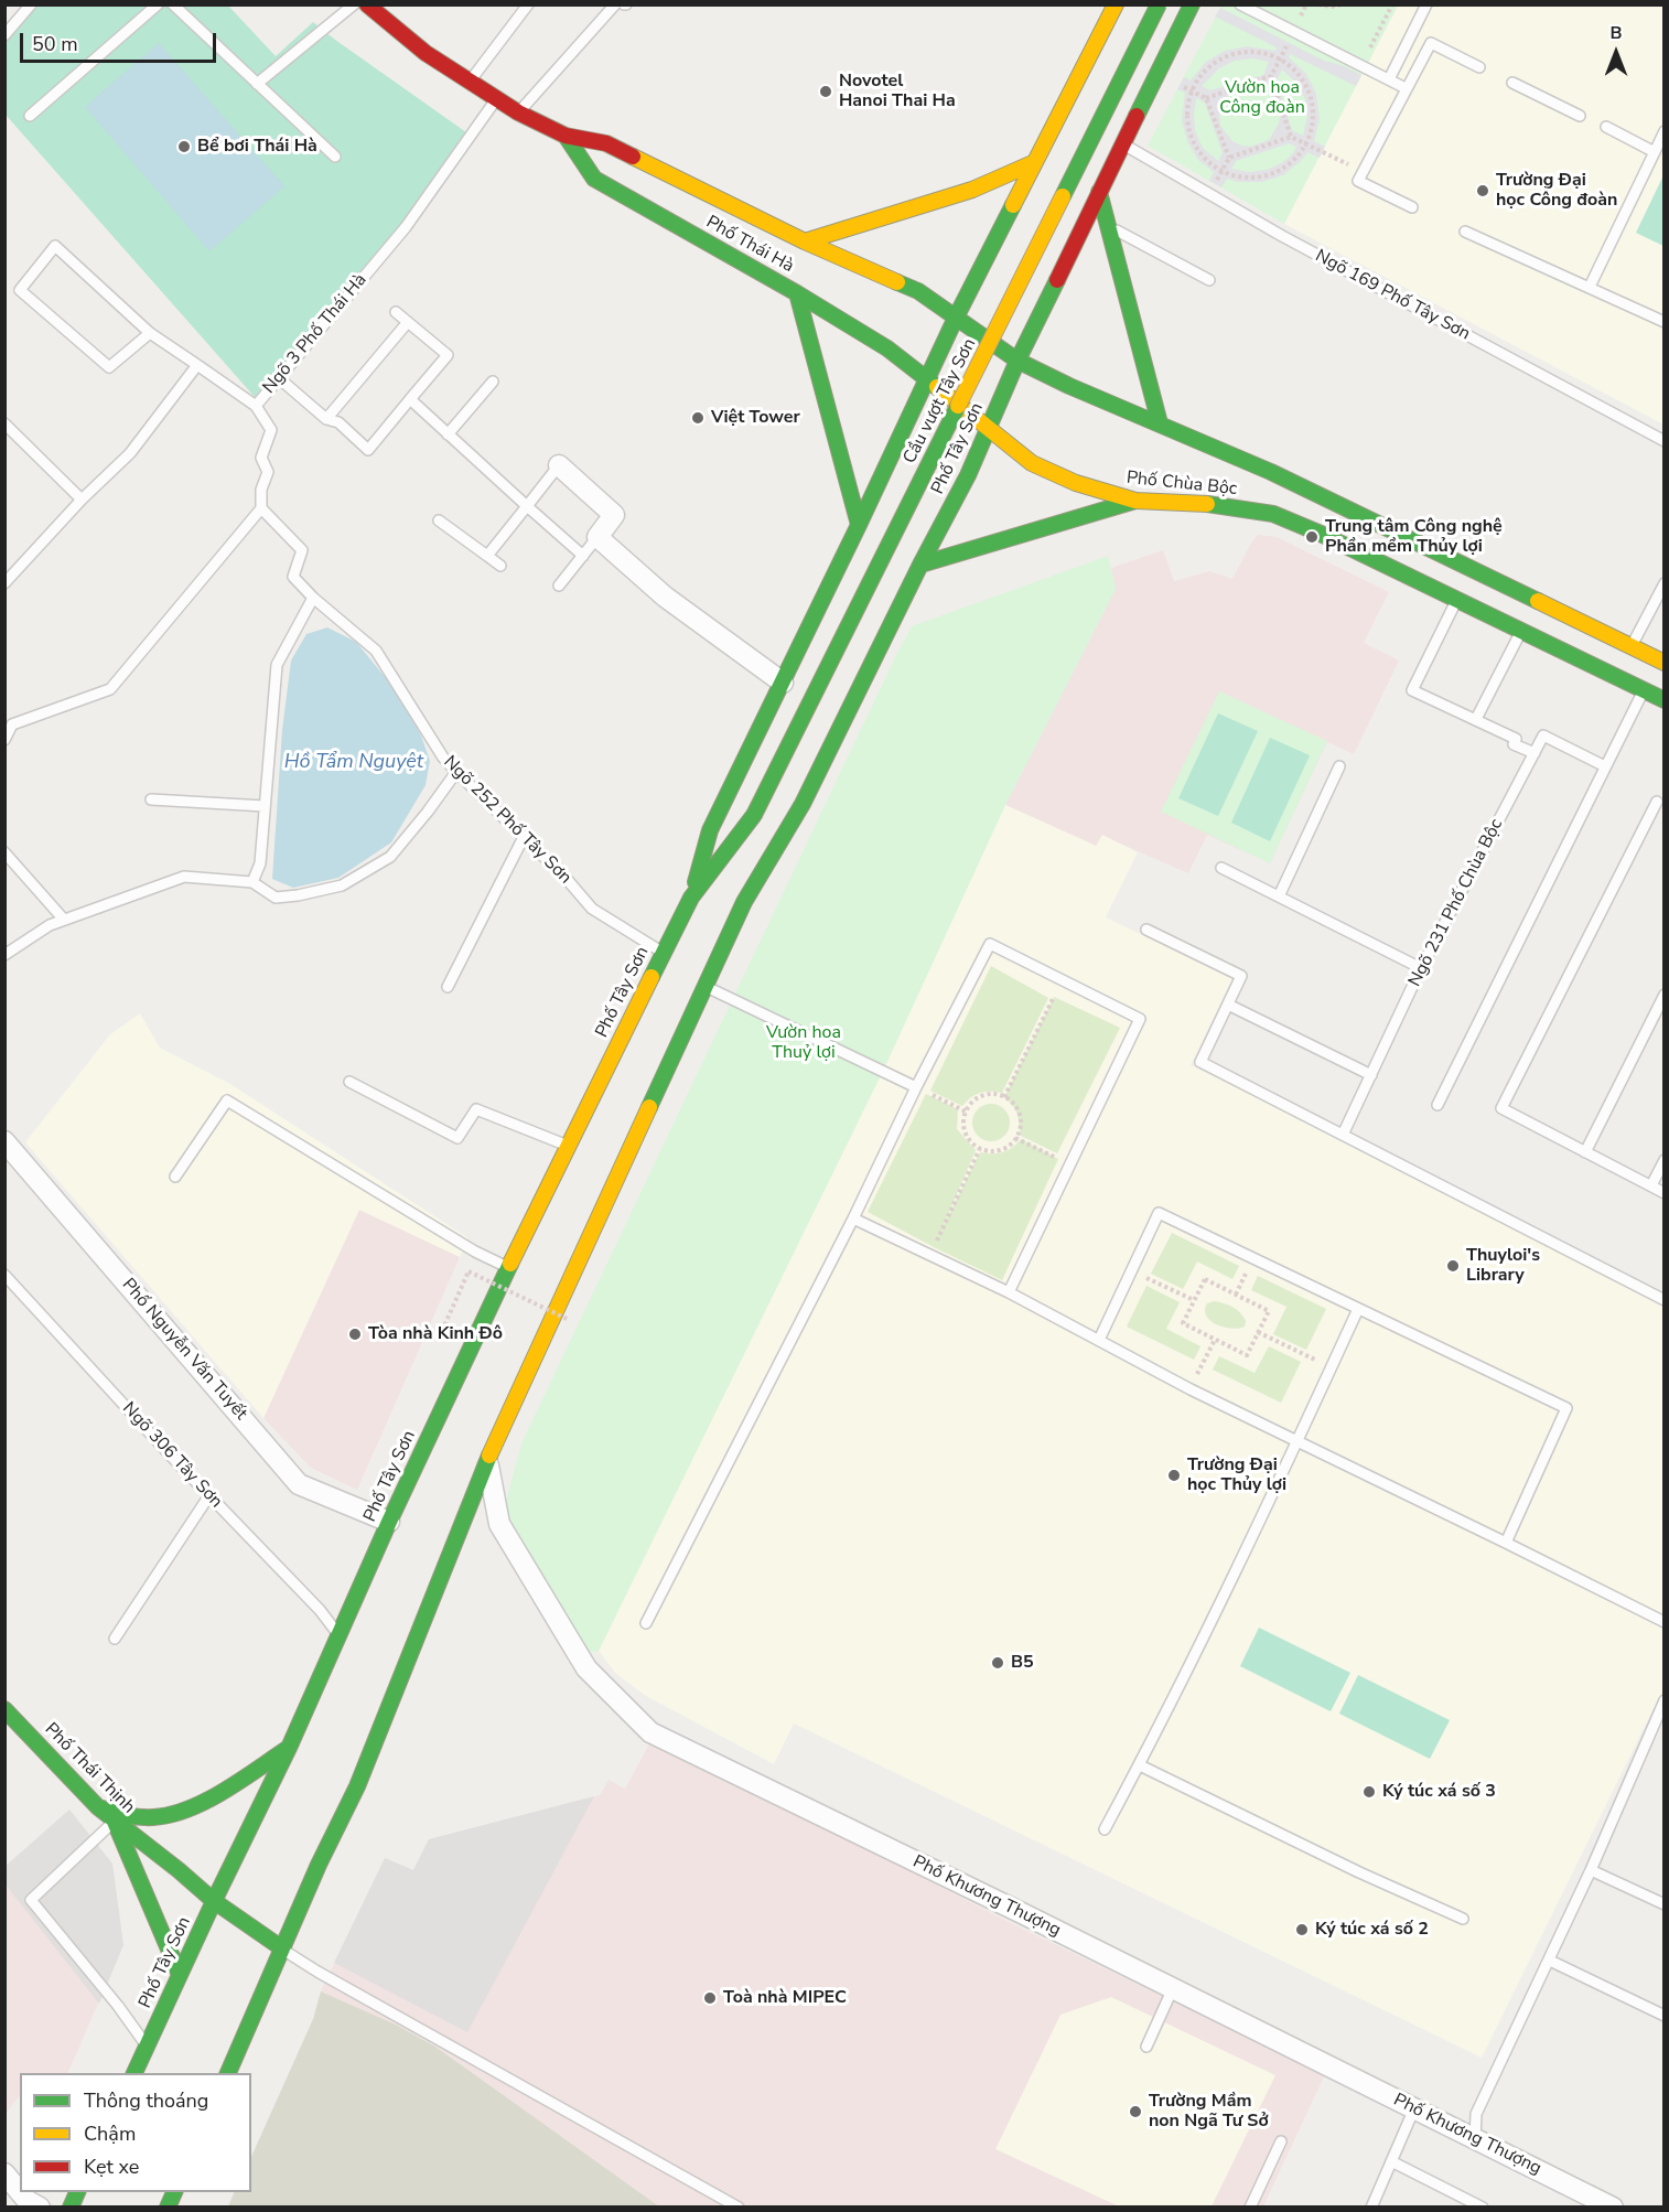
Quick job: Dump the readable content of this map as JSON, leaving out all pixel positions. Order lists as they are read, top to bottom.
{
  "streets": {
    "main road": [
      "Phố Thái Hà",
      "Cầu vượt Tây Sơn",
      "Phố Tây Sơn",
      "Phố Chùa Bộc",
      "Phố Thái Thịnh"
    ],
    "street": ["Phố Nguyễn Văn Tuyết", "Phố Khương Thượng"],
    "lane": [
      "Ngõ 169 Phố Tây Sơn",
      "Ngõ 3 Phố Thái Hà",
      "Ngõ 252 Phố Tây Sơn",
      "Ngõ 231 Phố Chùa Bộc",
      "Ngõ 306 Tây Sơn"
    ]
  },
  "crossings": [
    ["Phố Thái Hà", "Ngõ 3 Phố Thái Hà"],
    ["Phố Thái Hà", "Phố Tây Sơn"],
    ["Phố Thái Hà", "Phố Chùa Bộc"],
    ["Ngõ 169 Phố Tây Sơn", "Phố Tây Sơn"],
    ["Cầu vượt Tây Sơn", "Phố Tây Sơn"],
    ["Phố Tây Sơn", "Phố Chùa Bộc"],
    ["Phố Tây Sơn", "Ngõ 252 Phố Tây Sơn"],
    ["Phố Tây Sơn", "Phố Nguyễn Văn Tuyết"],
    ["Phố Tây Sơn", "Ngõ 306 Tây Sơn"],
    ["Phố Tây Sơn", "Phố Thái Thịnh"],
    ["Phố Tây Sơn", "Phố Khương Thượng"]
  ],
  "water": ["Hồ Tẩm Nguyệt"],
  "parks": ["Vườn hoa Công đoàn", "Vườn hoa Thuỷ lợi"],
  "places": [
    "Novotel Hanoi Thai Ha",
    "Bể bơi Thái Hà",
    "Trường Đại học Công đoàn",
    "Việt Tower",
    "Trung tâm Công nghệ Phần mềm Thủy lợi",
    "Thuyloi's Library",
    "Tòa nhà Kinh Đô",
    "Trường Đại học Thủy lợi",
    "B5",
    "Ký túc xá số 3",
    "Ký túc xá số 2",
    "Toà nhà MIPEC",
    "Trường Mầm non Ngã Tư Sở"
  ],
  "legend": ["Thông thoáng", "Chậm", "Kẹt xe"],
  "scale_bar": "50 m",
  "north": "top"
}
